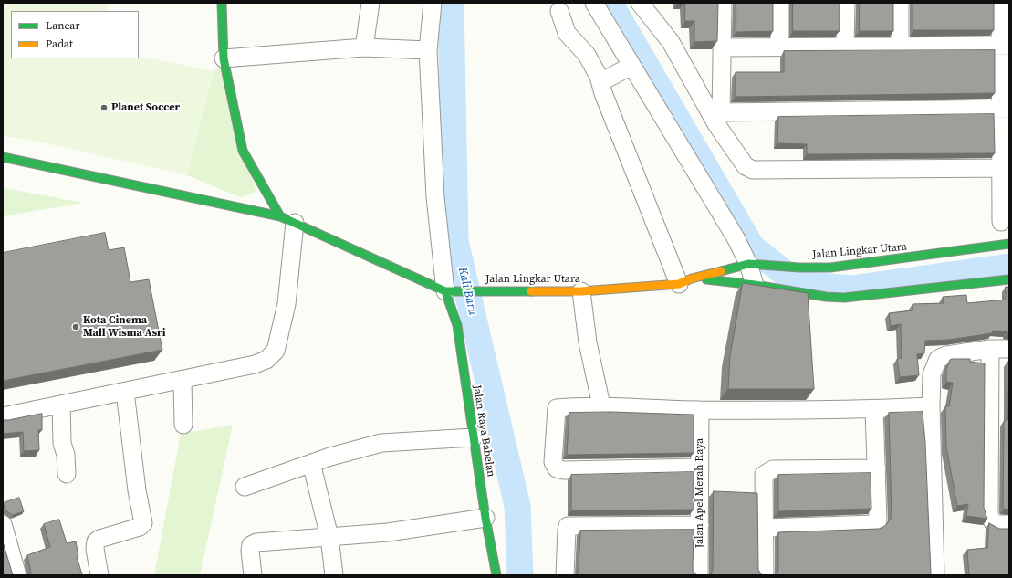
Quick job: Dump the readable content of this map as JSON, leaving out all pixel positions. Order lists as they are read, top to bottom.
{
  "streets": {
    "main road": ["Jalan Lingkar Utara", "Jalan Raya Babelan"],
    "street": ["Jalan Apel Merah Raya"]
  },
  "crossings": [
    ["Jalan Lingkar Utara", "Jalan Raya Babelan"]
  ],
  "water": ["Kali Baru"],
  "places": ["Planet Soccer", "Kota Cinema Mall Wisma Asri"],
  "legend": ["Lancar", "Padat"]
}
